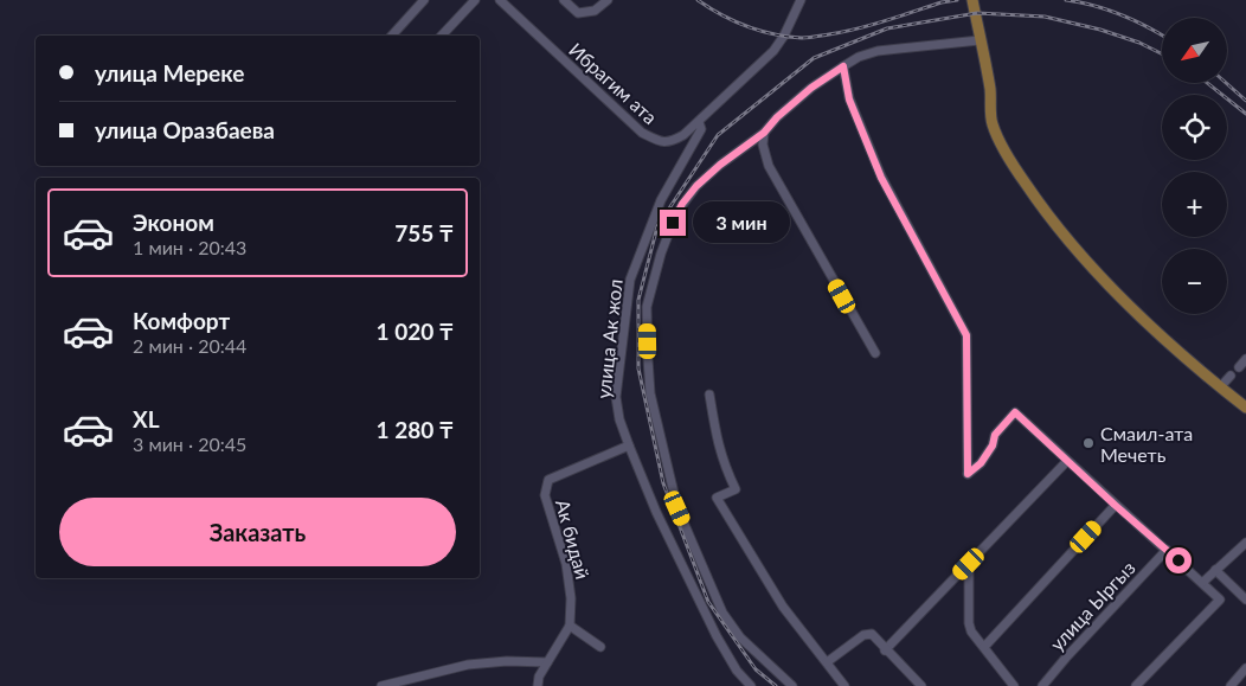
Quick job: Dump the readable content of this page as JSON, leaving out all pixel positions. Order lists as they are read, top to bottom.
{
  "streets": {
    "street": [
      "Ибрагим ата",
      "улица Ак жол",
      "Ак бидай",
      "улица Ыргыз"
    ]
  },
  "crossings": [
    ["Ибрагим ата", "улица Ак жол"],
    ["улица Ак жол", "Ак бидай"]
  ],
  "places": ["Смаил-ата Мечеть"],
  "north": "bottom left",
  "page": {
    "map_buttons": ["+", "−"],
    "banner": ["улица Мереке", "улица Оразбаева"],
    "list": [
      {
        "name": "Эконом",
        "note": "1 мин · 20:43",
        "value": "755 ₸"
      },
      {
        "name": "Комфорт",
        "note": "2 мин · 20:44",
        "value": "1 020 ₸"
      },
      {
        "name": "XL",
        "note": "3 мин · 20:45",
        "value": "1 280 ₸"
      }
    ],
    "bubble": "3 мин",
    "buttons": "Заказать"
  }
}
